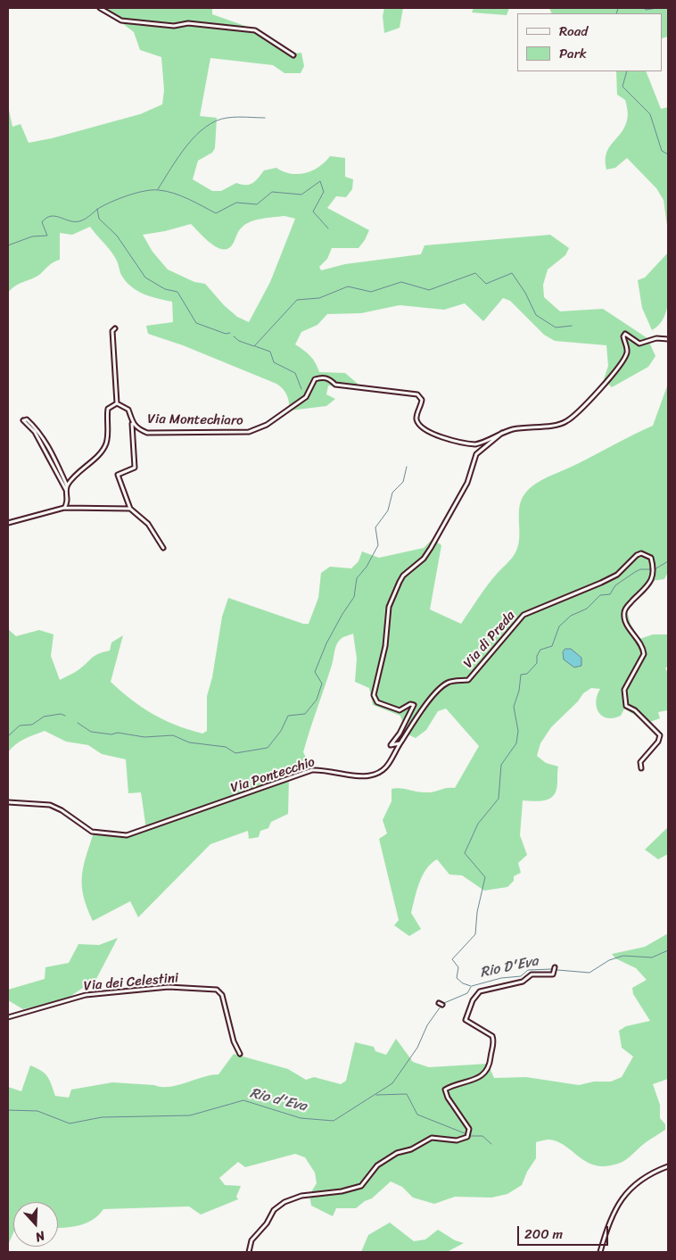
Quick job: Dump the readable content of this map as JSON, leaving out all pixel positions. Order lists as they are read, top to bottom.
{
  "streets": {
    "street": [
      "Via Montechiaro",
      "Via di Preda",
      "Via Pontecchio",
      "Via dei Celestini"
    ]
  },
  "crossings": [
    ["Via di Preda", "Via Pontecchio"]
  ],
  "water": ["Rio D'Eva", "Rio d'Eva"],
  "legend": ["Road", "Park"],
  "scale_bar": "200 m",
  "north": "bottom"
}
